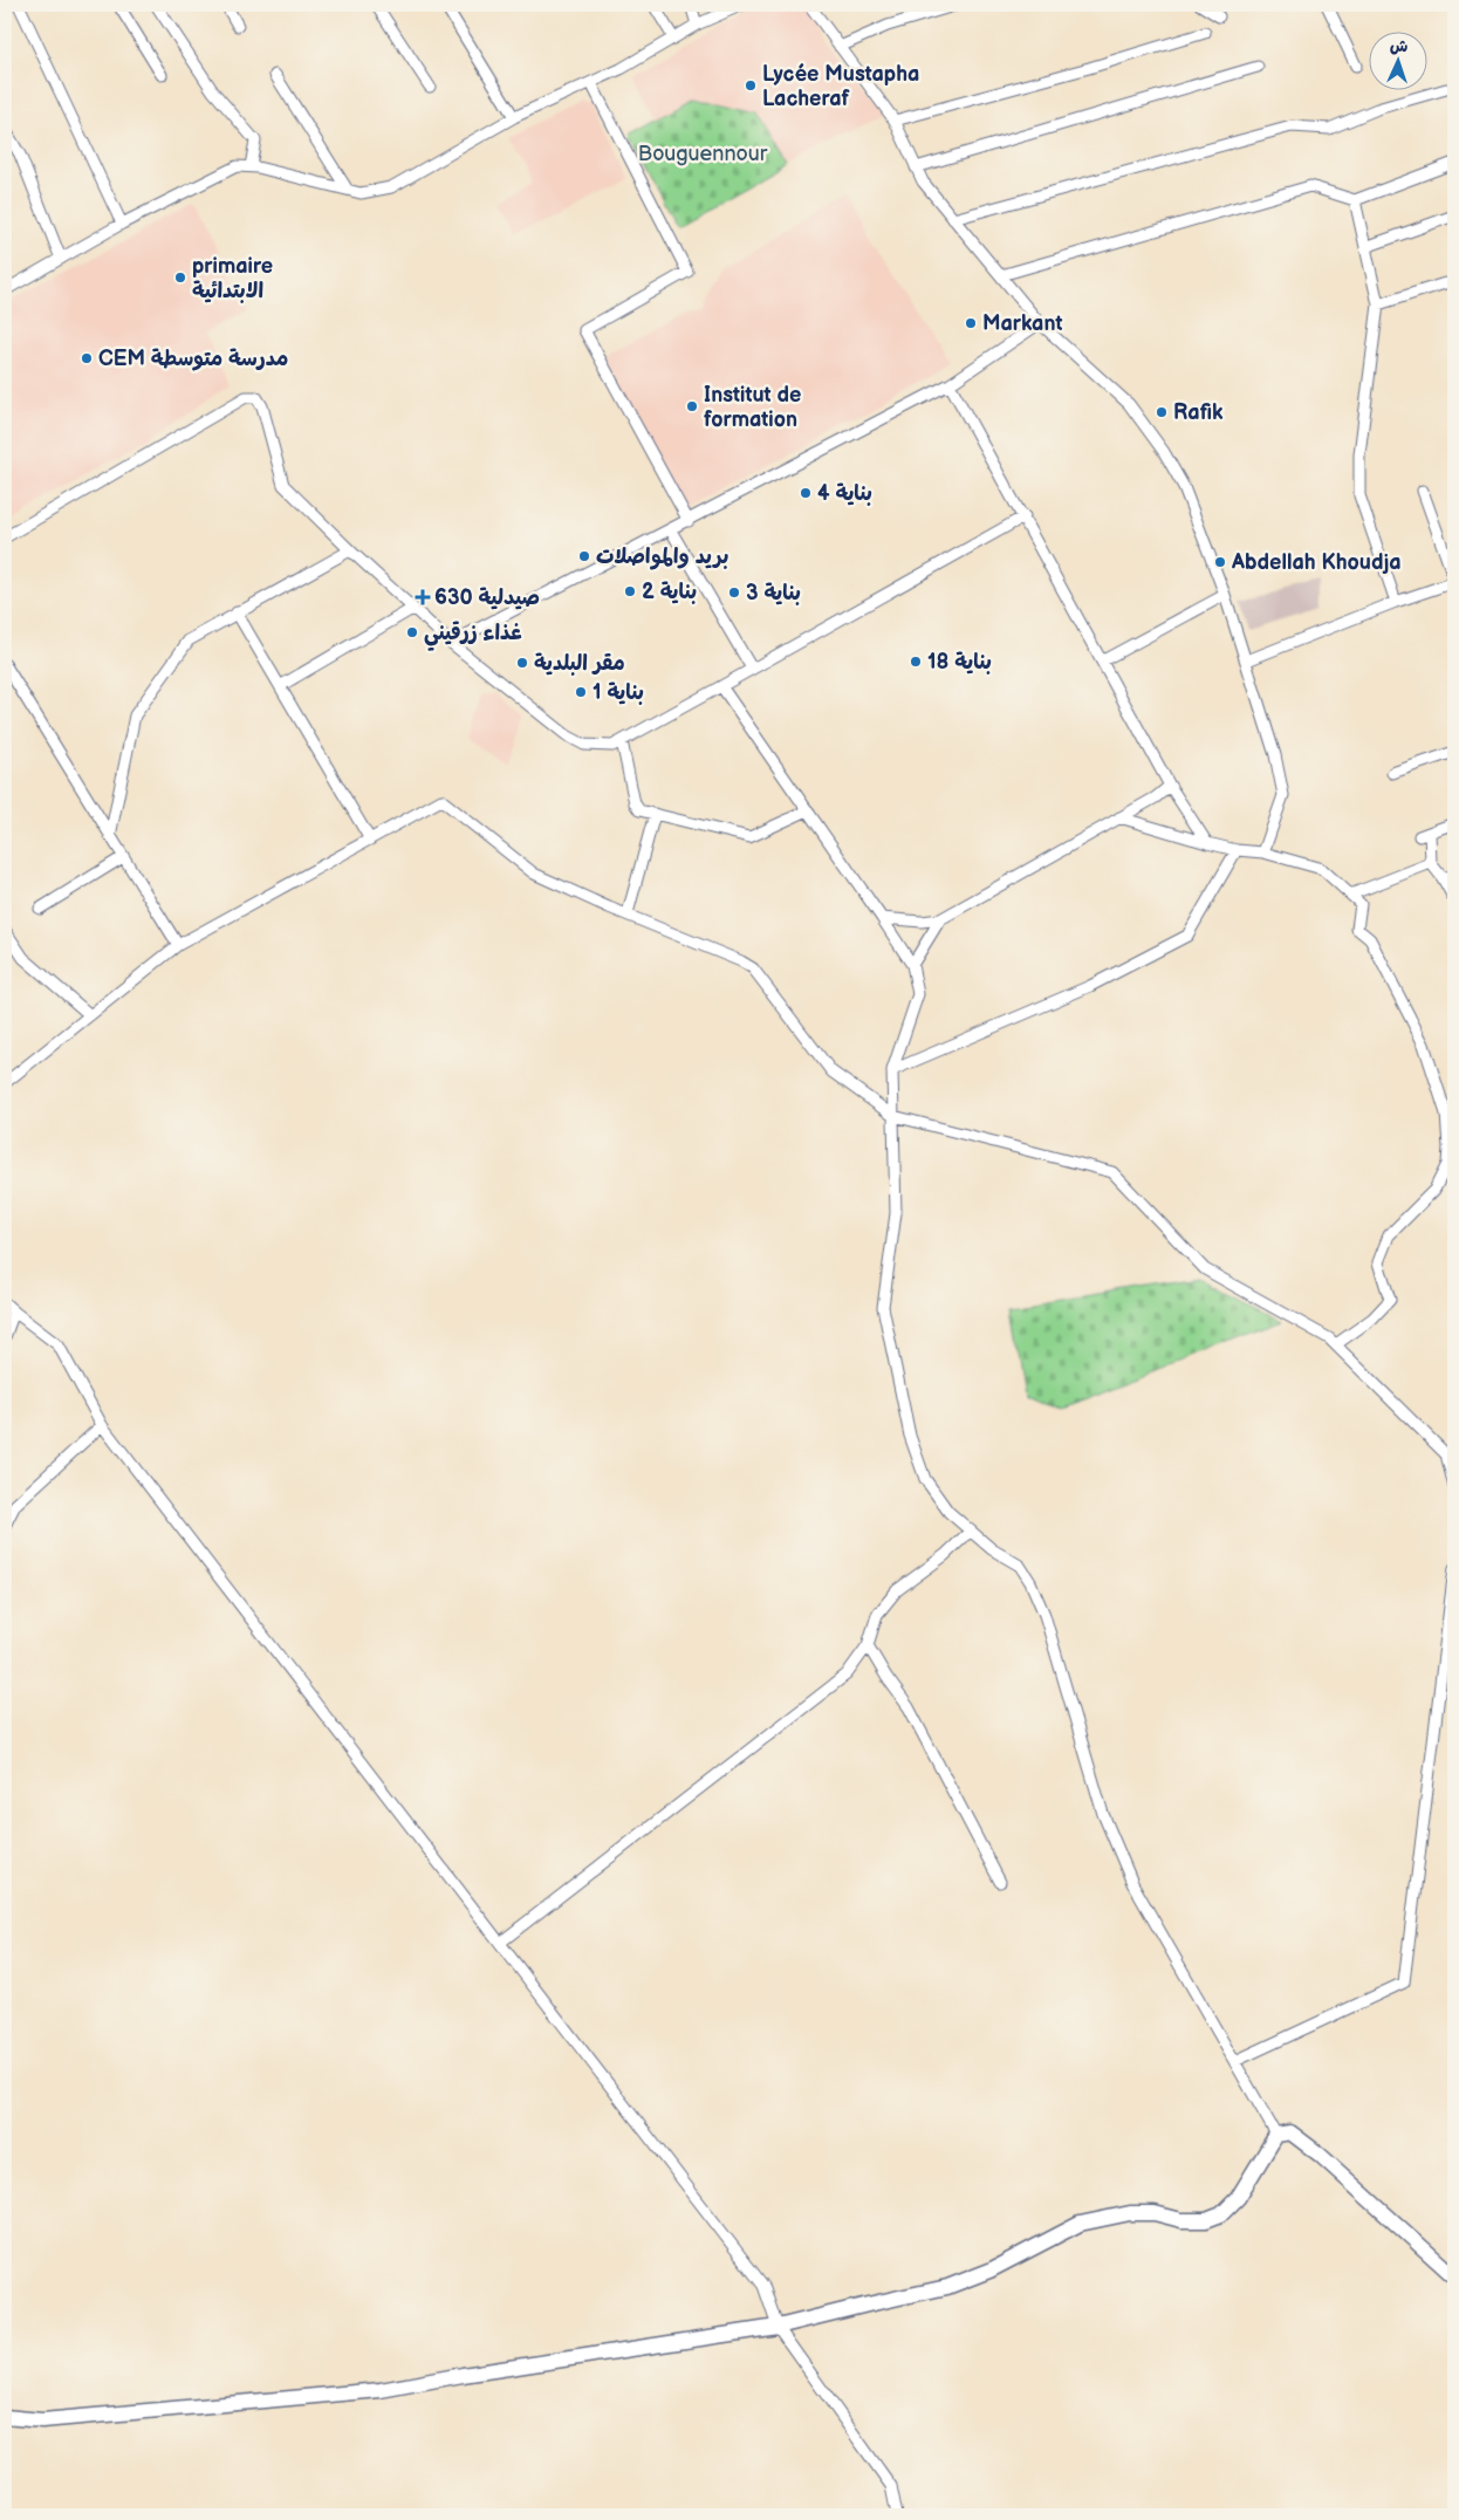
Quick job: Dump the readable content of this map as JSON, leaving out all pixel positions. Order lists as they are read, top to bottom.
{
  "parks": ["Bouguennour"],
  "places": {
    "other": [
      "Lycée Mustapha Lacheraf",
      "primaire الابتدائية",
      "Markant",
      "CEM مدرسة متوسطة",
      "Institut de formation",
      "Rafik",
      "بناية 4",
      "بريد والمواصلات",
      "Abdellah Khoudja",
      "بناية 2",
      "بناية 3",
      "غذاء زرقيني",
      "بناية 18",
      "مقر البلدية",
      "بناية 1"
    ],
    "health": ["صيدلية 630"]
  },
  "north": "top"
}
